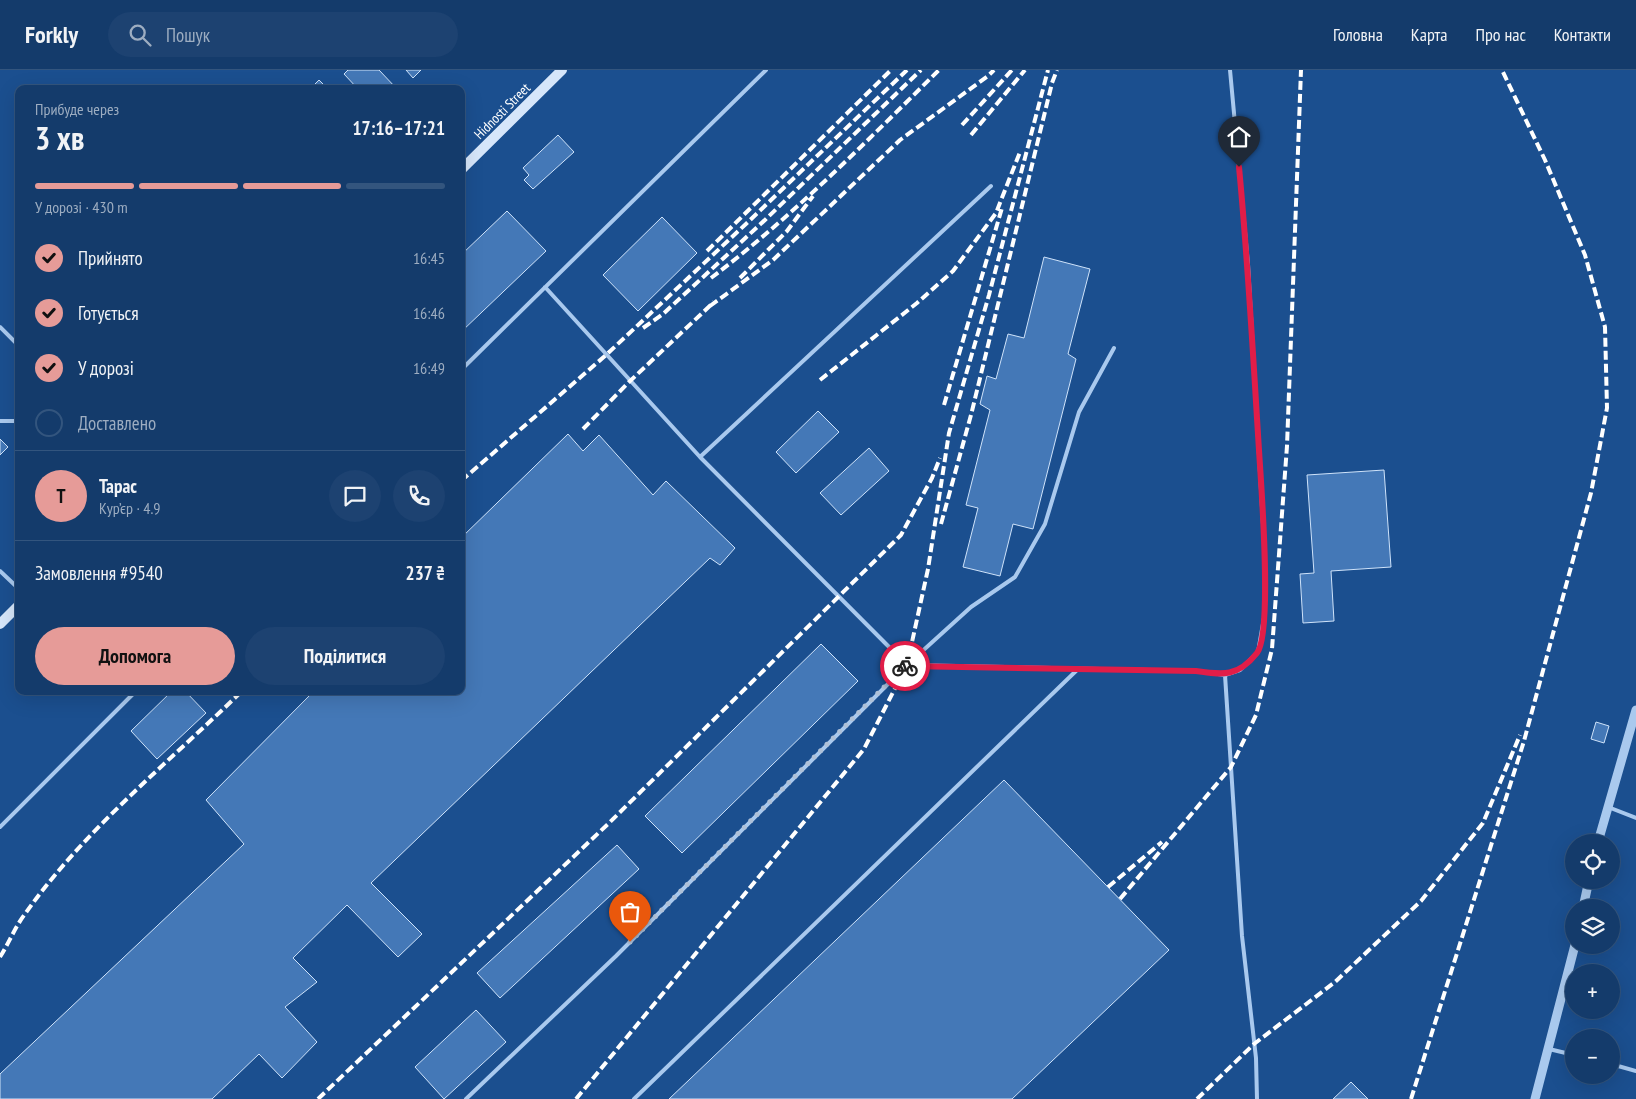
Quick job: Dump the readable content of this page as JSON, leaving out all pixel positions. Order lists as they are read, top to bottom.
{
  "streets": {
    "main road": ["Hidnosti Street"]
  },
  "page": {
    "header": "Forkly",
    "search": "Пошук",
    "nav": [
      "Головна",
      "Карта",
      "Про нас",
      "Контакти"
    ],
    "heading": ["3 хв", "Прибуде через", "17:16–17:21"],
    "panel": [
      "Тарас",
      "Кур’єр · 4.9",
      "Замовлення #9540",
      "237 ₴"
    ],
    "bar": "У дорозі · 430 m",
    "list": [
      ["Прийнято", "16:45"],
      ["Готується", "16:46"],
      ["У дорозі", "16:49"],
      "Доставлено"
    ],
    "round": "Т",
    "buttons": ["Допомога", "Поділитися"],
    "map_buttons": ["+", "−"]
  }
}
